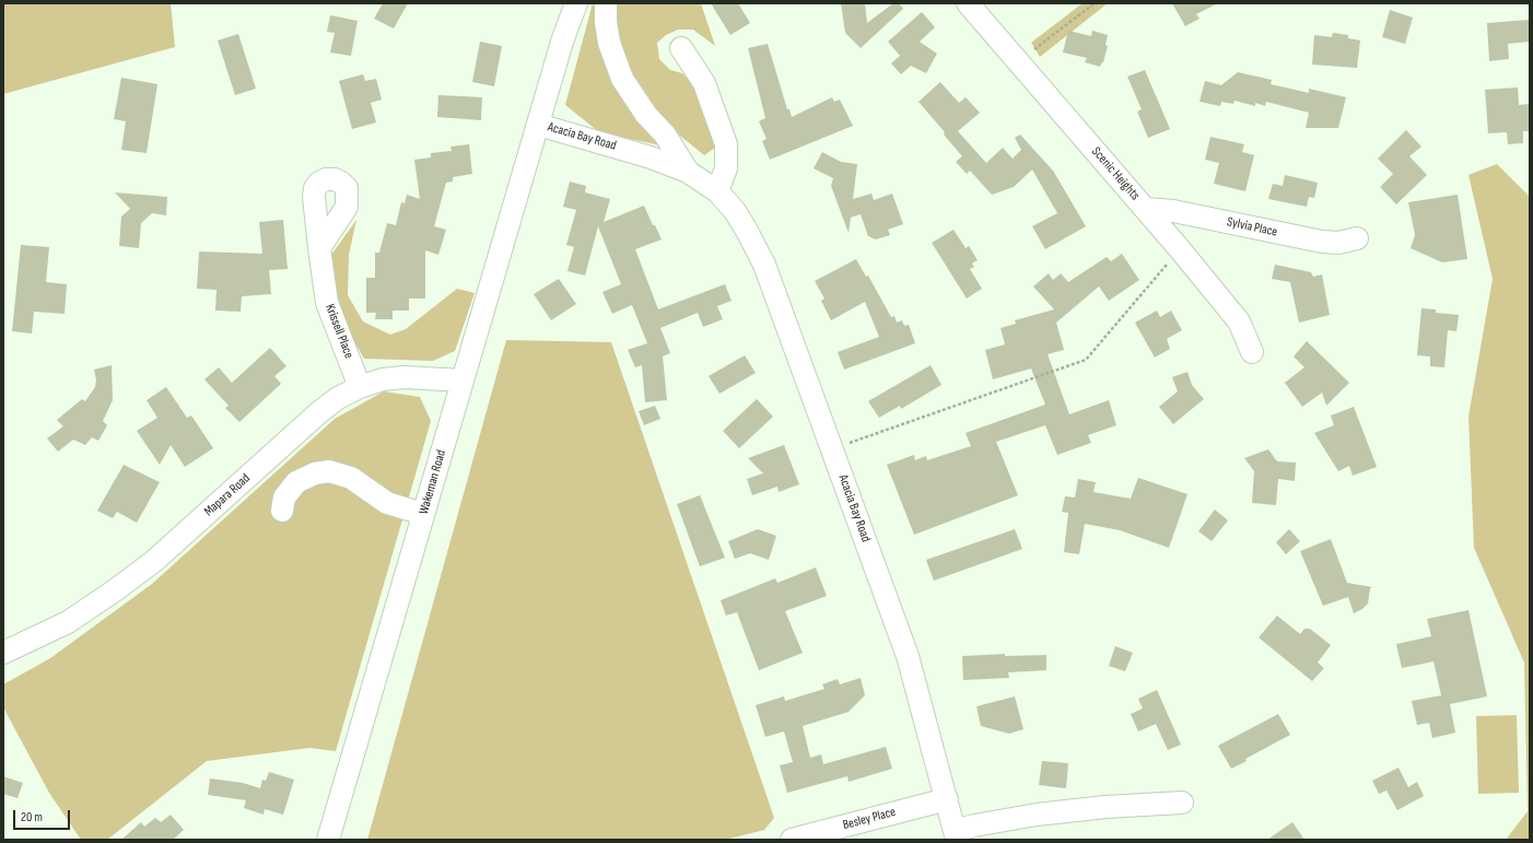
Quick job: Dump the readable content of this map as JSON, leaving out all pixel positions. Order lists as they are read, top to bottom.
{
  "streets": {
    "street": [
      "Acacia Bay Road",
      "Scenic Heights",
      "Sylvia Place",
      "Krissell Place",
      "Wakeman Road",
      "Mapara Road",
      "Besley Place"
    ]
  },
  "crossings": [
    ["Acacia Bay Road", "Wakeman Road"],
    ["Acacia Bay Road", "Besley Place"],
    ["Scenic Heights", "Sylvia Place"],
    ["Krissell Place", "Mapara Road"],
    ["Wakeman Road", "Mapara Road"]
  ],
  "scale_bar": "20 m"
}
